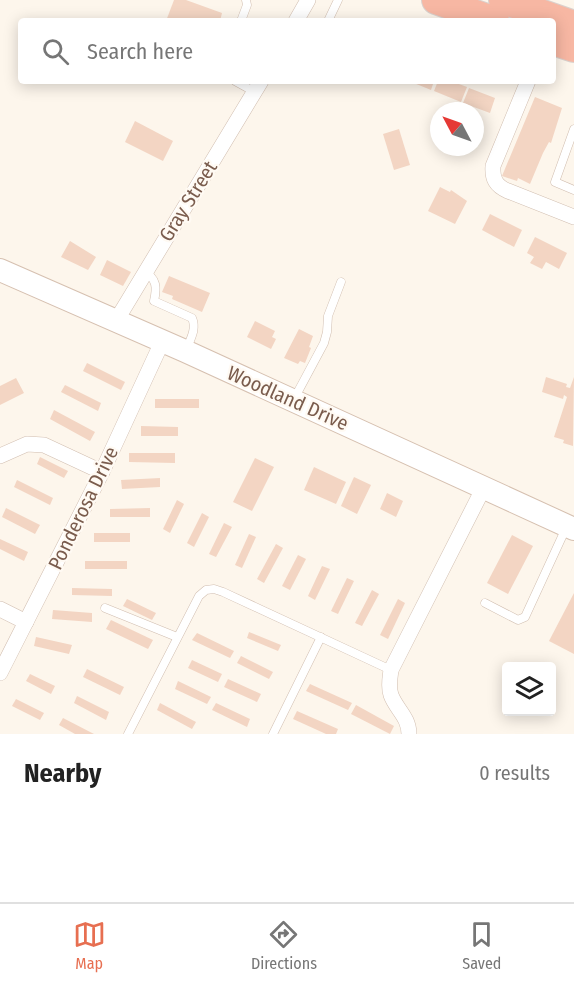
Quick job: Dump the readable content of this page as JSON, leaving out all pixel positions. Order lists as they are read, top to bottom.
{
  "streets": {
    "street": ["Gray Street", "Woodland Drive", "Ponderosa Drive"]
  },
  "crossings": [
    ["Gray Street", "Woodland Drive"],
    ["Woodland Drive", "Ponderosa Drive"]
  ],
  "north": "top left",
  "page": {
    "search": "Search here",
    "heading": ["Nearby", "0 results"],
    "nav": ["Map", "Directions", "Saved"]
  }
}
